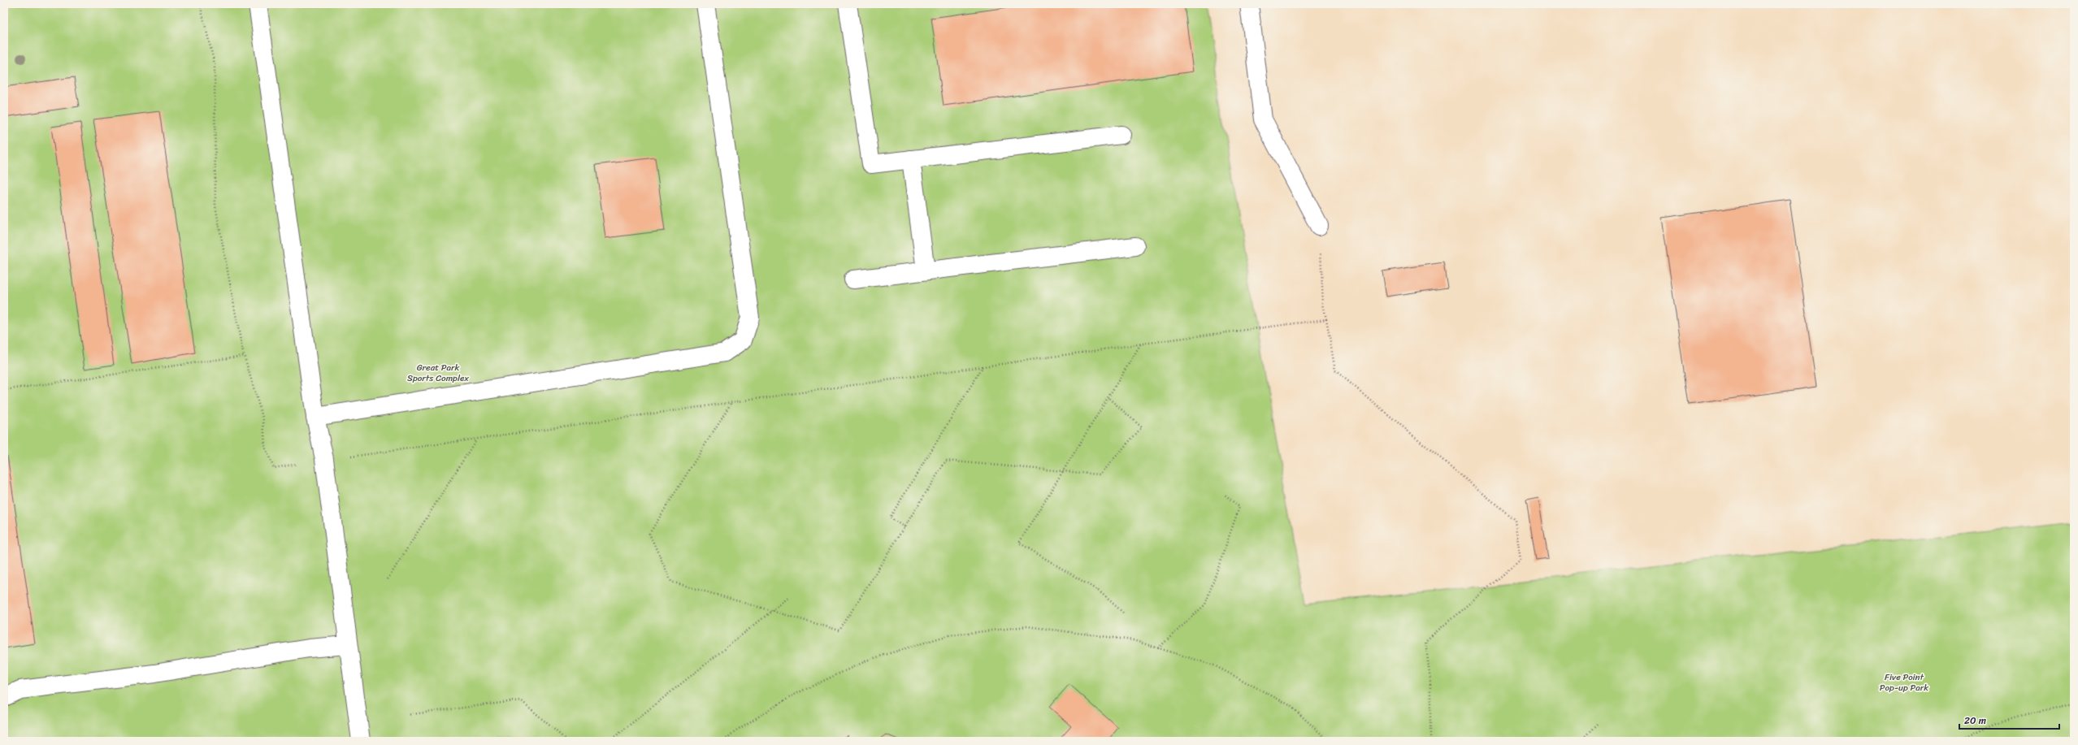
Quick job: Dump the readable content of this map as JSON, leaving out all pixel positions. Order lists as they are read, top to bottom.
{
  "parks": ["Great Park Sports Complex", "Five Point Pop-up Park"],
  "scale_bar": "20 m"
}
